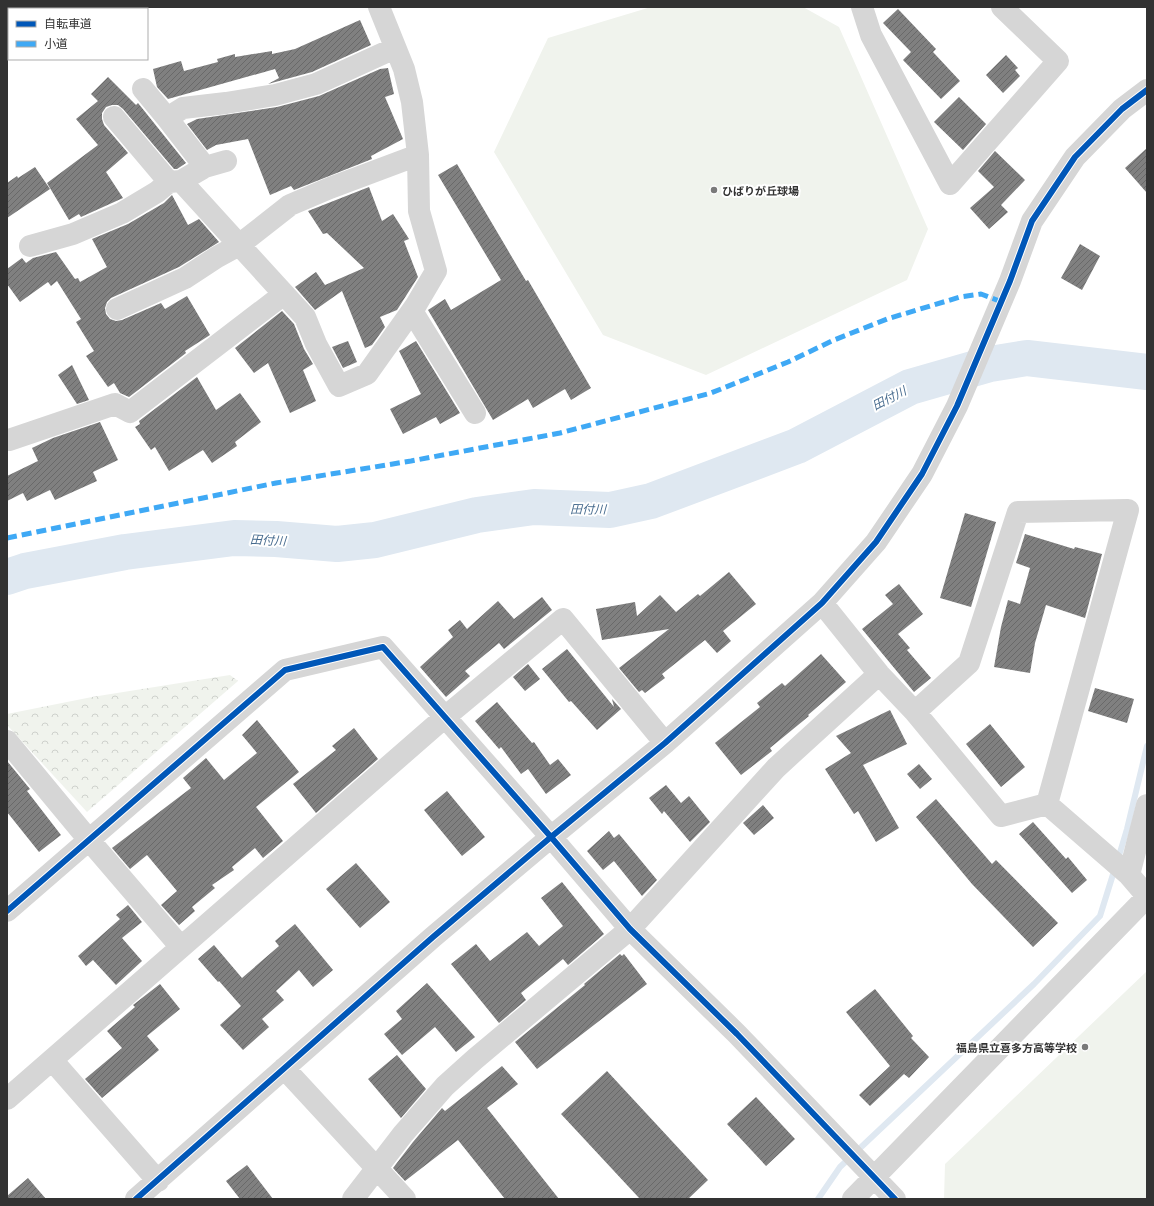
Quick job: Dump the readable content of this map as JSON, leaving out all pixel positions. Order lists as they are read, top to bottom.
{
  "water": ["田付川"],
  "places": ["ひばりが丘球場", "福島県立喜多方高等学校"],
  "legend": ["自転車道", "小道"]
}
